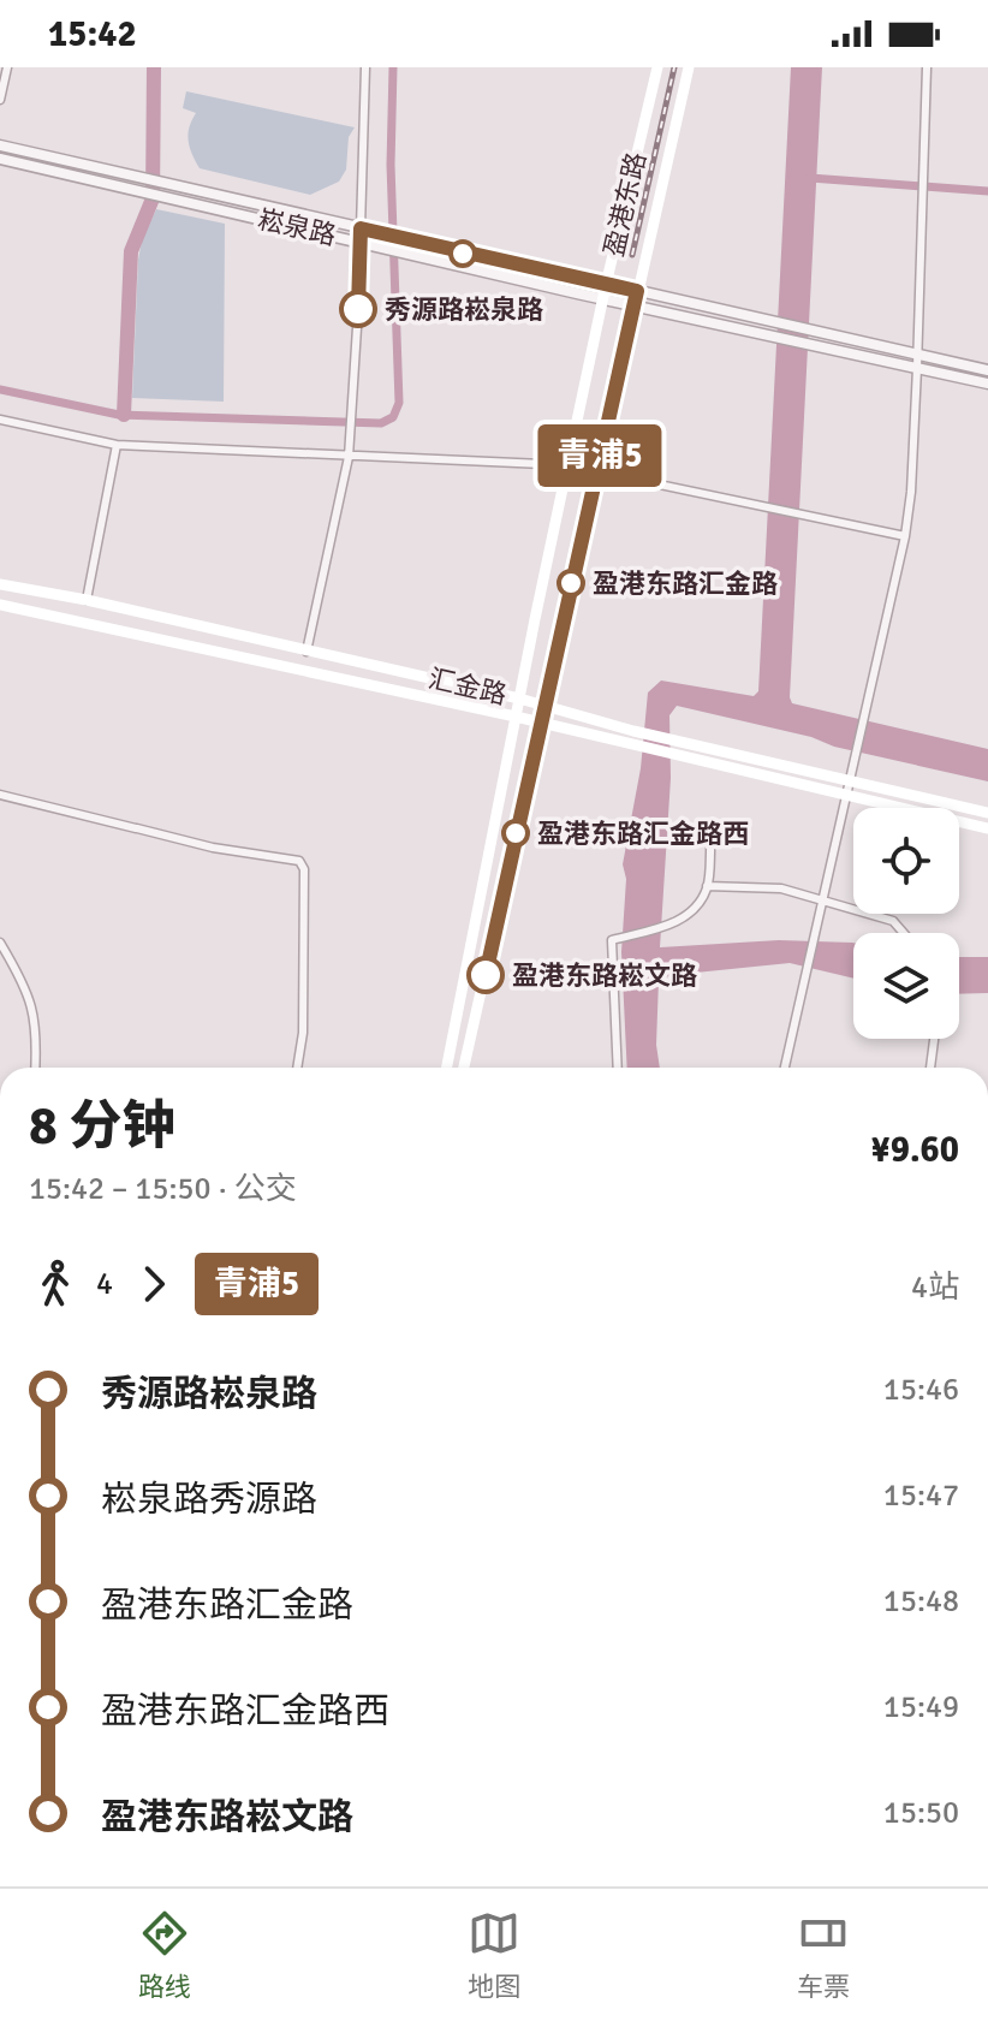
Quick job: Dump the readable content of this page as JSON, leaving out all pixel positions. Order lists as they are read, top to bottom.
{
  "streets": {
    "main road": ["盈港东路", "汇金路"],
    "street": ["崧泉路"]
  },
  "crossings": [
    ["盈港东路", "崧泉路"],
    ["盈港东路", "汇金路"]
  ],
  "places": [
    "秀源路崧泉路",
    "盈港东路汇金路",
    "盈港东路汇金路西",
    "盈港东路崧文路"
  ],
  "lines": ["bus line 青浦5"],
  "page": {
    "status": "15:42",
    "on_map": "青浦5",
    "heading": ["8 分钟", "15:42 – 15:50 · 公交", "¥9.60"],
    "legs": ["4", "青浦5", "4站"],
    "list": [
      {
        "name": "秀源路崧泉路",
        "value": "15:46"
      },
      {
        "name": "崧泉路秀源路",
        "value": "15:47"
      },
      {
        "name": "盈港东路汇金路",
        "value": "15:48"
      },
      {
        "name": "盈港东路汇金路西",
        "value": "15:49"
      },
      {
        "name": "盈港东路崧文路",
        "value": "15:50"
      }
    ],
    "tabs": ["路线", "地图", "车票"]
  }
}
